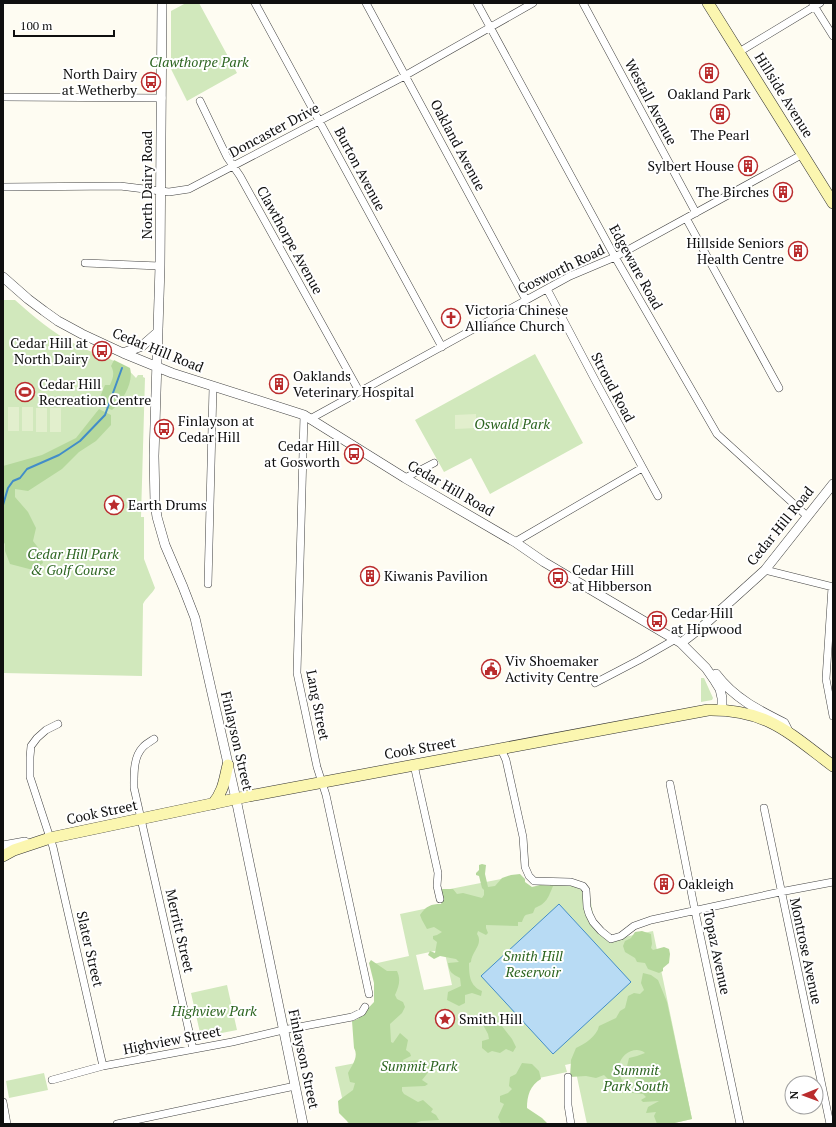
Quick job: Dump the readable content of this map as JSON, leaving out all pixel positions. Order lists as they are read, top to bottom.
{
  "streets": {
    "main road": ["Hillside Avenue", "Cook Street"],
    "street": [
      "Westall Avenue",
      "Doncaster Drive",
      "Oakland Avenue",
      "Burton Avenue",
      "North Dairy Road",
      "Clawthorpe Avenue",
      "Edgeware Road",
      "Gosworth Road",
      "Cedar Hill Road",
      "Stroud Road",
      "Lang Street",
      "Finlayson Street",
      "Merritt Street",
      "Slater Street",
      "Montrose Avenue",
      "Topaz Avenue",
      "Highview Street"
    ]
  },
  "crossings": [
    ["Hillside Avenue", "Gosworth Road"],
    ["Westall Avenue", "Gosworth Road"],
    ["Doncaster Drive", "Oakland Avenue"],
    ["Doncaster Drive", "Burton Avenue"],
    ["Doncaster Drive", "North Dairy Road"],
    ["Doncaster Drive", "Clawthorpe Avenue"],
    ["Doncaster Drive", "Edgeware Road"],
    ["Oakland Avenue", "Gosworth Road"],
    ["Burton Avenue", "Gosworth Road"],
    ["North Dairy Road", "Cedar Hill Road"],
    ["North Dairy Road", "Finlayson Street"],
    ["Clawthorpe Avenue", "Gosworth Road"],
    ["Edgeware Road", "Gosworth Road"],
    ["Edgeware Road", "Cedar Hill Road"],
    ["Gosworth Road", "Cedar Hill Road"],
    ["Gosworth Road", "Stroud Road"],
    ["Gosworth Road", "Lang Street"],
    ["Cedar Hill Road", "Lang Street"],
    ["Cedar Hill Road", "Finlayson Street"],
    ["Lang Street", "Cook Street"],
    ["Finlayson Street", "Cook Street"],
    ["Finlayson Street", "Highview Street"],
    ["Cook Street", "Merritt Street"],
    ["Cook Street", "Slater Street"],
    ["Merritt Street", "Highview Street"],
    ["Slater Street", "Highview Street"]
  ],
  "parks": [
    "Clawthorpe Park",
    "Oswald Park",
    "Cedar Hill Park & Golf Course",
    "Smith Hill Reservoir",
    "Highview Park",
    "Summit Park",
    "Summit Park South"
  ],
  "places": {
    "building": [
      "Oakland Park",
      "The Pearl",
      "Sylbert House",
      "The Birches",
      "Hillside Seniors Health Centre",
      "Oaklands Veterinary Hospital",
      "Kiwanis Pavilion",
      "Oakleigh"
    ],
    "bus stop": [
      "North Dairy at Wetherby",
      "Cedar Hill at North Dairy",
      "Finlayson at Cedar Hill",
      "Cedar Hill at Gosworth",
      "Cedar Hill at Hibberson",
      "Cedar Hill at Hipwood"
    ],
    "church": ["Victoria Chinese Alliance Church"],
    "sports": ["Cedar Hill Recreation Centre"],
    "place": ["Earth Drums", "Smith Hill"],
    "public building": ["Viv Shoemaker Activity Centre"]
  },
  "scale_bar": "100 m",
  "north": "left"
}
